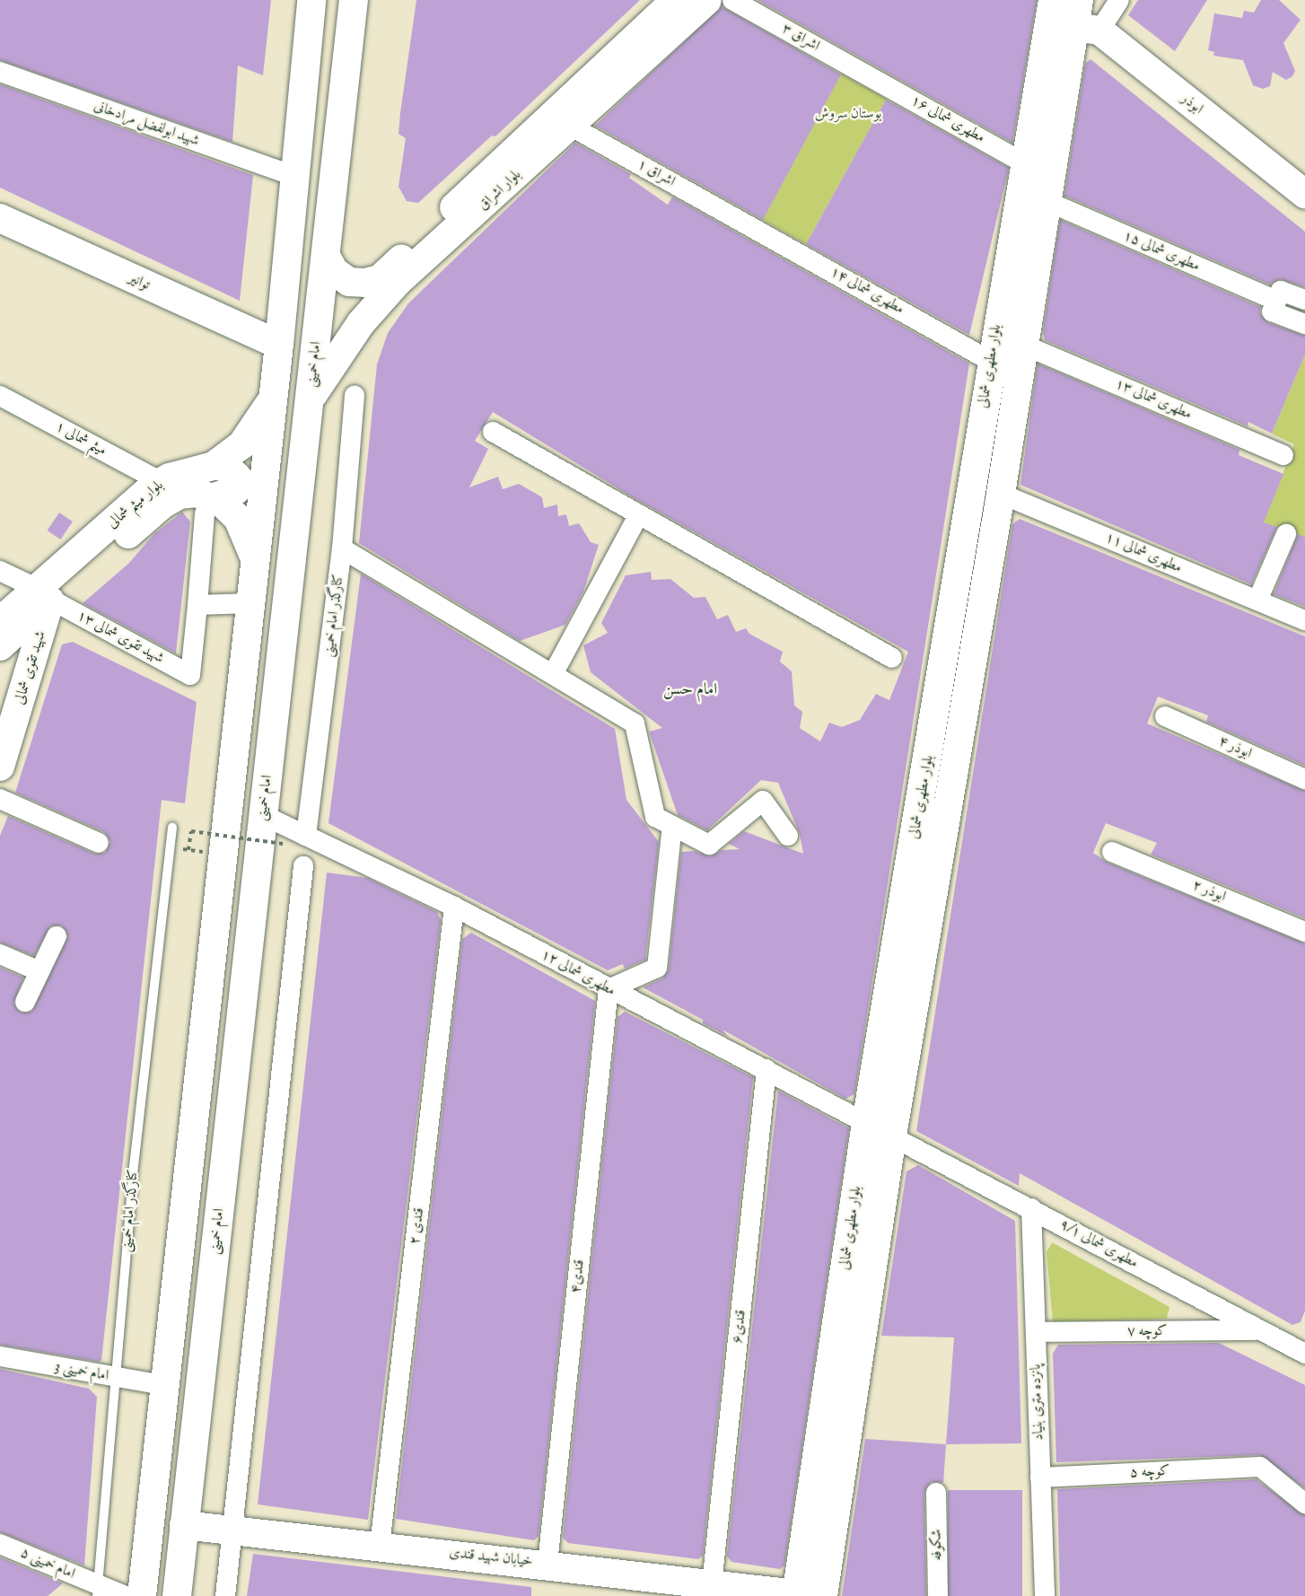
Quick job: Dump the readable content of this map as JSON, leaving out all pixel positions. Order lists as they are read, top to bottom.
{
  "streets": {
    "street": [
      "اشراق ۳",
      "ابوذر",
      "مطهری شمالی ۱۶",
      "شهید ابولفضل مرادخانی",
      "اشراق ۱",
      "بلوار اشراق",
      "مطهری شمالی ۱۵",
      "توانیر",
      "مطهری شمالی ۱۴",
      "امام خمینی",
      "بلوار مطهری شمالی",
      "مطهری شمالی ۱۳",
      "میثم شمالی ۱",
      "بلوار میثم شمالی",
      "مطهری شمالی ۱۱",
      "کنارگذر امام خمینی",
      "شهید تقوی شمالی ۱۳",
      "شهید تقوی شمالی",
      "ابوذر ۴",
      "ابوذر ۲",
      "مطهری شمالی ۱۲",
      "قندی ۲",
      "مطهری شمالی ۹/۱",
      "قندی۴",
      "قندی۶",
      "کوچه ۷",
      "امام خمینی 3",
      "پانزده متری بنیاد",
      "کوچه ۵",
      "شکوفه",
      "خیابان شهید قندی",
      "امام خمینی ۵"
    ]
  },
  "crossings": [
    ["اشراق ۳", "مطهری شمالی ۱۶"],
    ["ابوذر", "بلوار مطهری شمالی"],
    ["مطهری شمالی ۱۶", "بلوار مطهری شمالی"],
    ["اشراق ۱", "بلوار اشراق"],
    ["اشراق ۱", "مطهری شمالی ۱۴"],
    ["بلوار اشراق", "امام خمینی"],
    ["مطهری شمالی ۱۵", "بلوار مطهری شمالی"],
    ["مطهری شمالی ۱۴", "بلوار مطهری شمالی"],
    ["امام خمینی", "مطهری شمالی ۱۲"],
    ["امام خمینی", "خیابان شهید قندی"],
    ["بلوار مطهری شمالی", "مطهری شمالی ۱۳"],
    ["بلوار مطهری شمالی", "مطهری شمالی ۱۱"],
    ["بلوار مطهری شمالی", "مطهری شمالی ۱۲"],
    ["بلوار مطهری شمالی", "مطهری شمالی ۹/۱"],
    ["بلوار مطهری شمالی", "خیابان شهید قندی"],
    ["میثم شمالی ۱", "بلوار میثم شمالی"],
    ["بلوار میثم شمالی", "شهید تقوی شمالی ۱۳"],
    ["بلوار میثم شمالی", "شهید تقوی شمالی"],
    ["کنارگذر امام خمینی", "مطهری شمالی ۱۲"],
    ["کنارگذر امام خمینی", "امام خمینی 3"],
    ["کنارگذر امام خمینی", "امام خمینی ۵"],
    ["شهید تقوی شمالی ۱۳", "شهید تقوی شمالی"],
    ["مطهری شمالی ۱۲", "قندی ۲"],
    ["مطهری شمالی ۱۲", "مطهری شمالی ۹/۱"],
    ["مطهری شمالی ۱۲", "قندی۴"],
    ["مطهری شمالی ۱۲", "قندی۶"],
    ["قندی ۲", "خیابان شهید قندی"],
    ["مطهری شمالی ۹/۱", "کوچه ۷"],
    ["مطهری شمالی ۹/۱", "پانزده متری بنیاد"],
    ["قندی۴", "خیابان شهید قندی"],
    ["قندی۶", "خیابان شهید قندی"],
    ["کوچه ۷", "پانزده متری بنیاد"],
    ["پانزده متری بنیاد", "کوچه ۵"]
  ],
  "districts": ["امام حسن"],
  "parks": ["بوستان سروش"]
}
